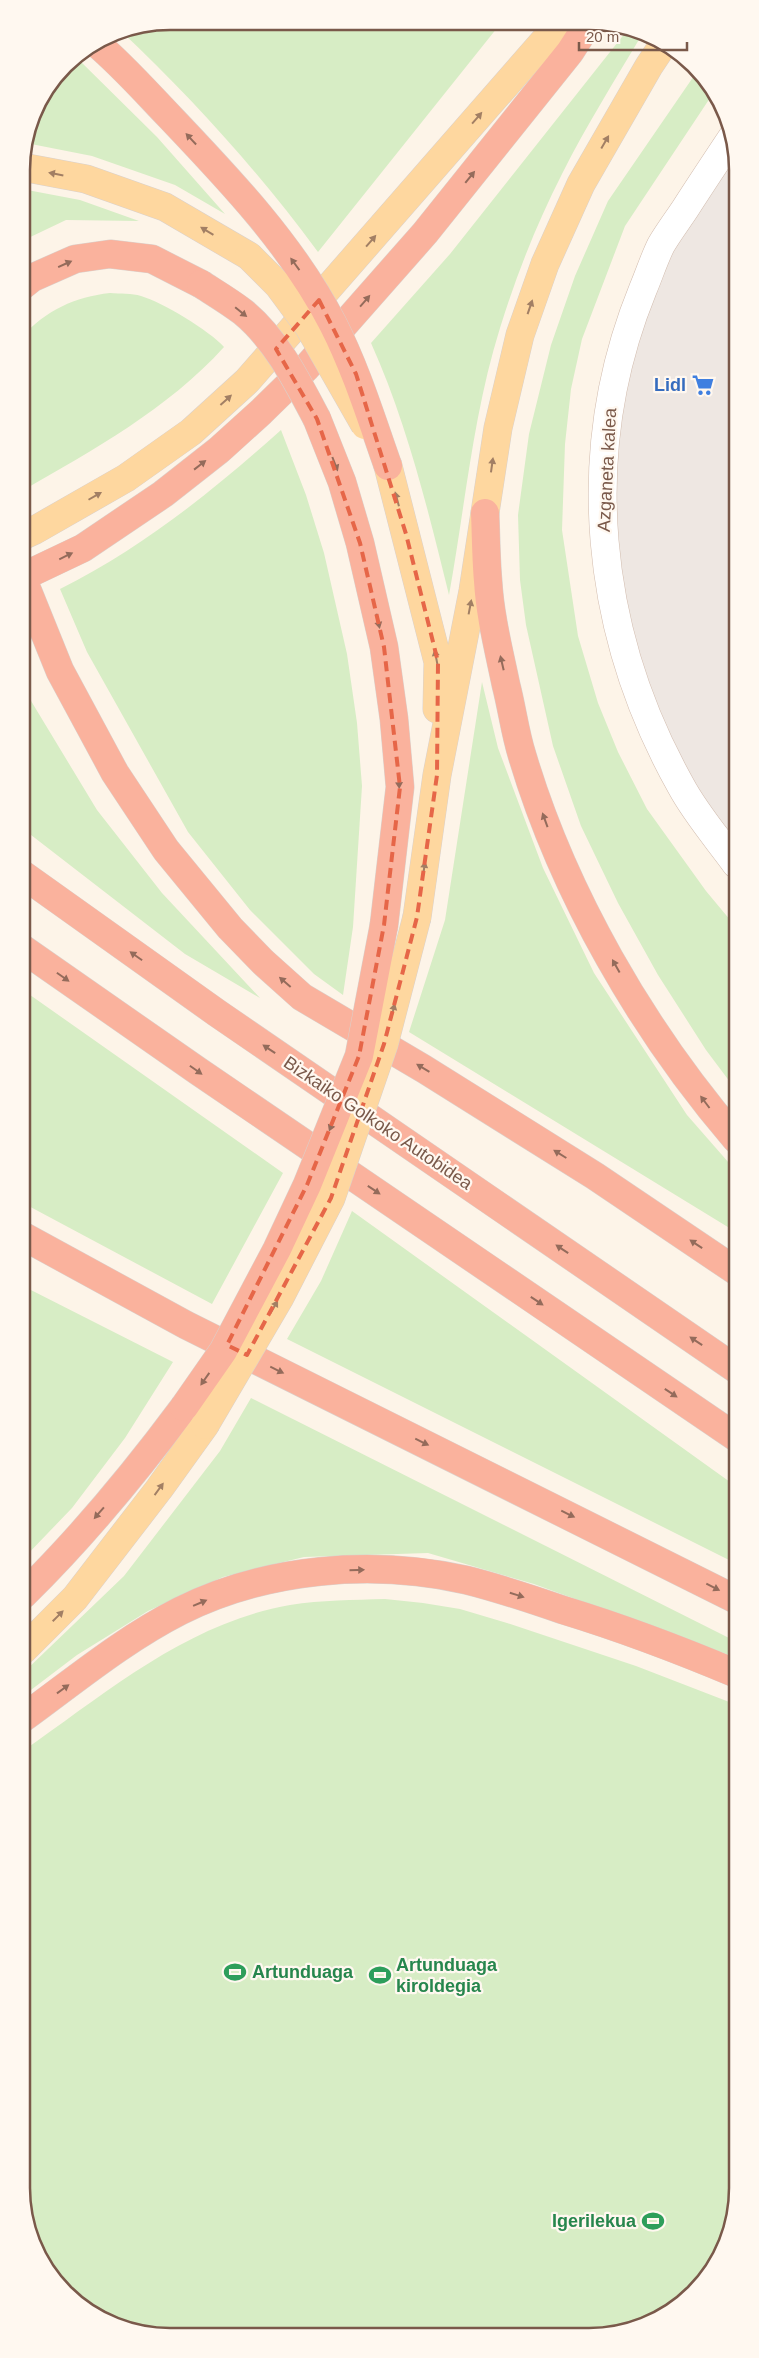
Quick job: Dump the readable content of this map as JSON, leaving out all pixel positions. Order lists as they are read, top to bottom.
{
  "streets": {
    "highway": ["Bizkaiko Golkoko Autobidea"],
    "street": ["Azganeta kalea"]
  },
  "places": {
    "supermarket": ["Lidl"],
    "sports": ["Artunduaga", "Artunduaga kiroldegia", "Igerilekua"]
  },
  "scale_bar": "20 m"
}
